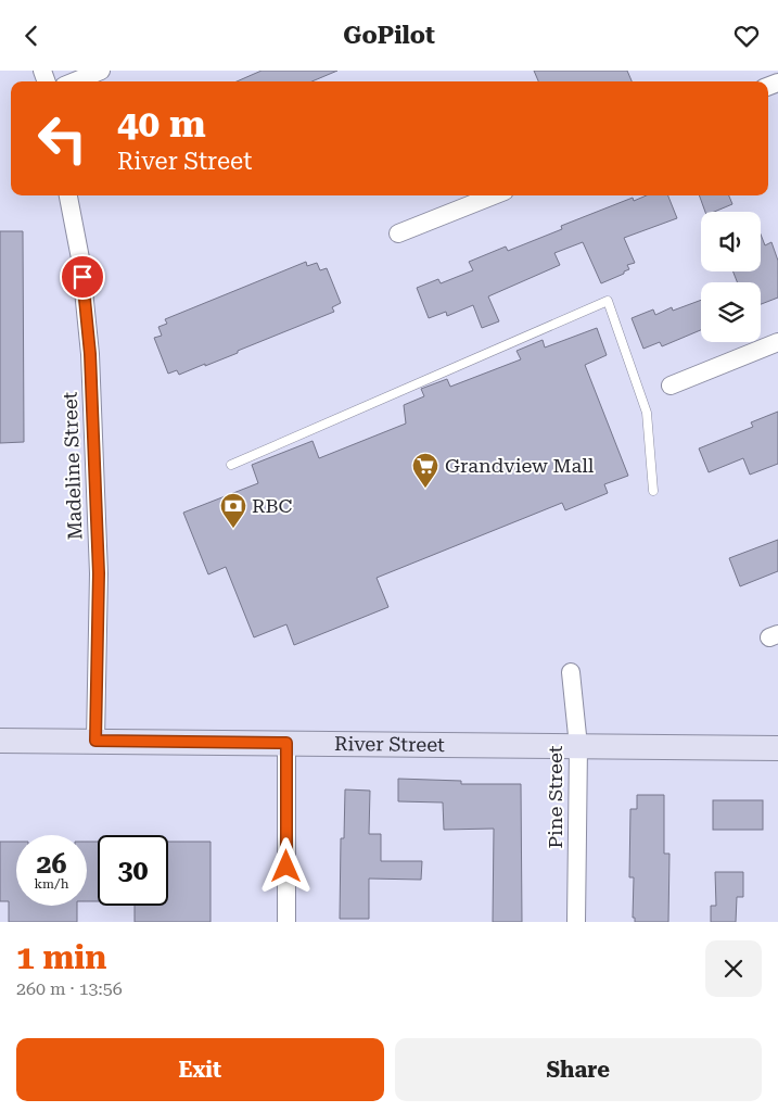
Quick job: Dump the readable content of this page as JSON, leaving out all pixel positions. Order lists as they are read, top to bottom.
{
  "streets": {
    "main road": ["River Street"],
    "street": ["Madeline Street", "Pine Street"]
  },
  "crossings": [
    ["Madeline Street", "River Street"],
    ["River Street", "Pine Street"]
  ],
  "places": {
    "supermarket": ["Grandview Mall"],
    "bank": ["RBC"]
  },
  "page": {
    "header": "GoPilot",
    "turn": ["40 m", "River Street"],
    "speed": "26 km/h",
    "limit": "30",
    "heading": ["1 min", "260 m · 13:56"],
    "buttons": ["Exit", "Share"]
  }
}
